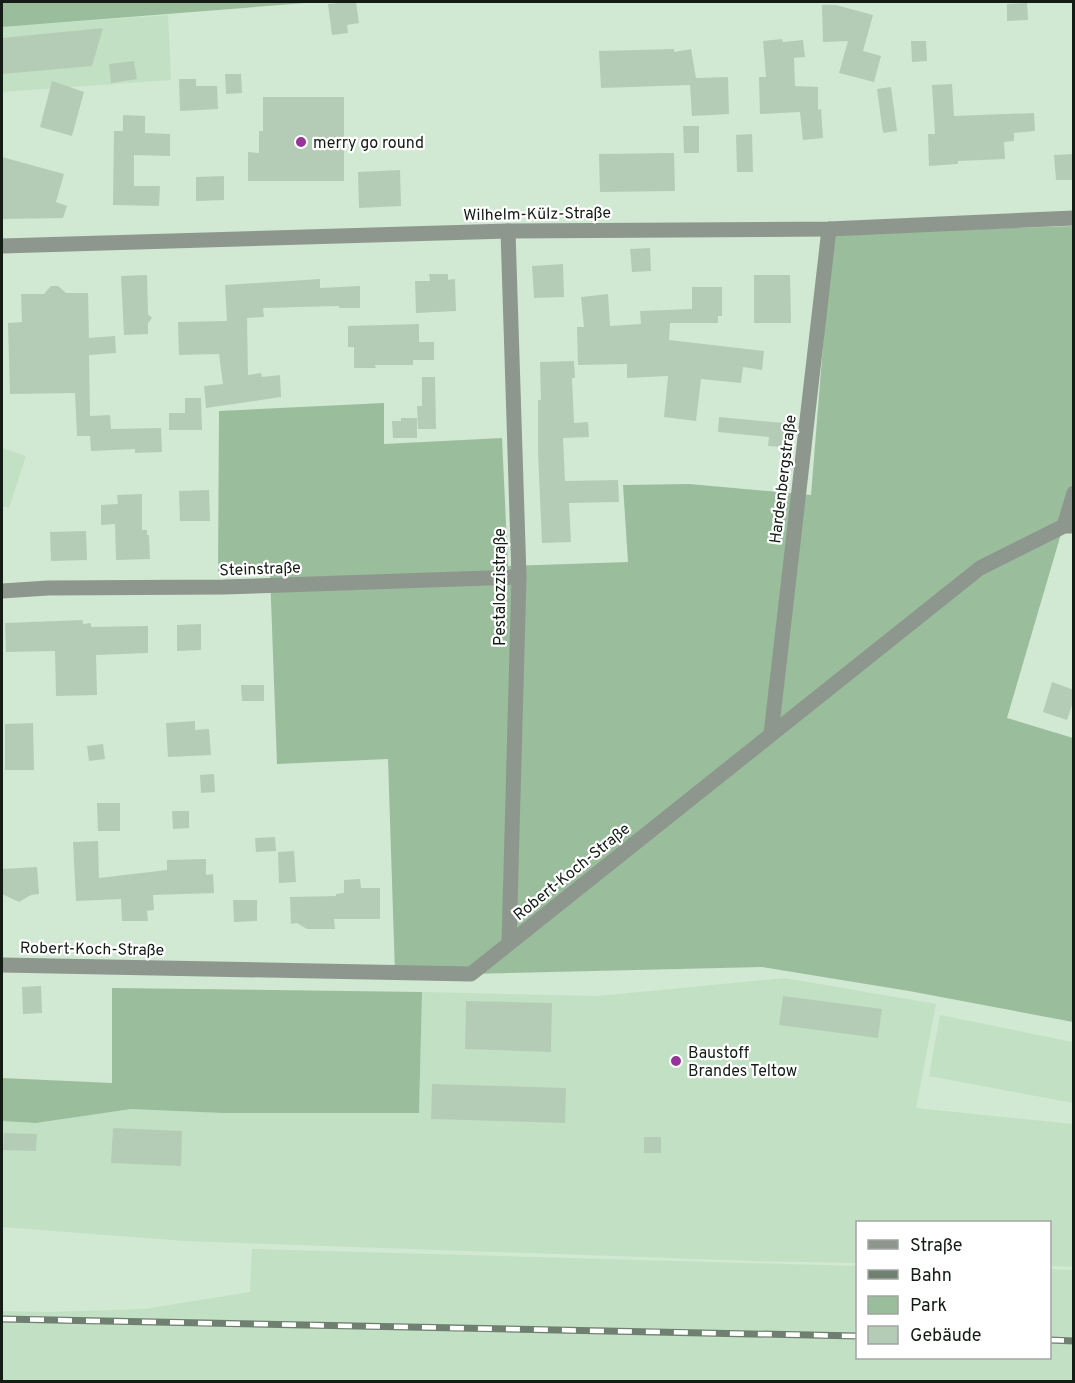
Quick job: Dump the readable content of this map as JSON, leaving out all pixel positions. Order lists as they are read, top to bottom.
{
  "streets": {
    "street": [
      "Wilhelm-Külz-Straße",
      "Hardenbergstraße",
      "Steinstraße",
      "Pestalozzistraße",
      "Robert-Koch-Straße"
    ]
  },
  "crossings": [
    ["Wilhelm-Külz-Straße", "Hardenbergstraße"],
    ["Wilhelm-Külz-Straße", "Pestalozzistraße"],
    ["Hardenbergstraße", "Robert-Koch-Straße"],
    ["Steinstraße", "Pestalozzistraße"],
    ["Pestalozzistraße", "Robert-Koch-Straße"]
  ],
  "places": ["merry go round", "Baustoff Brandes Teltow"],
  "legend": [
    "Straße",
    "Bahn",
    "Park",
    "Gebäude"
  ]
}
